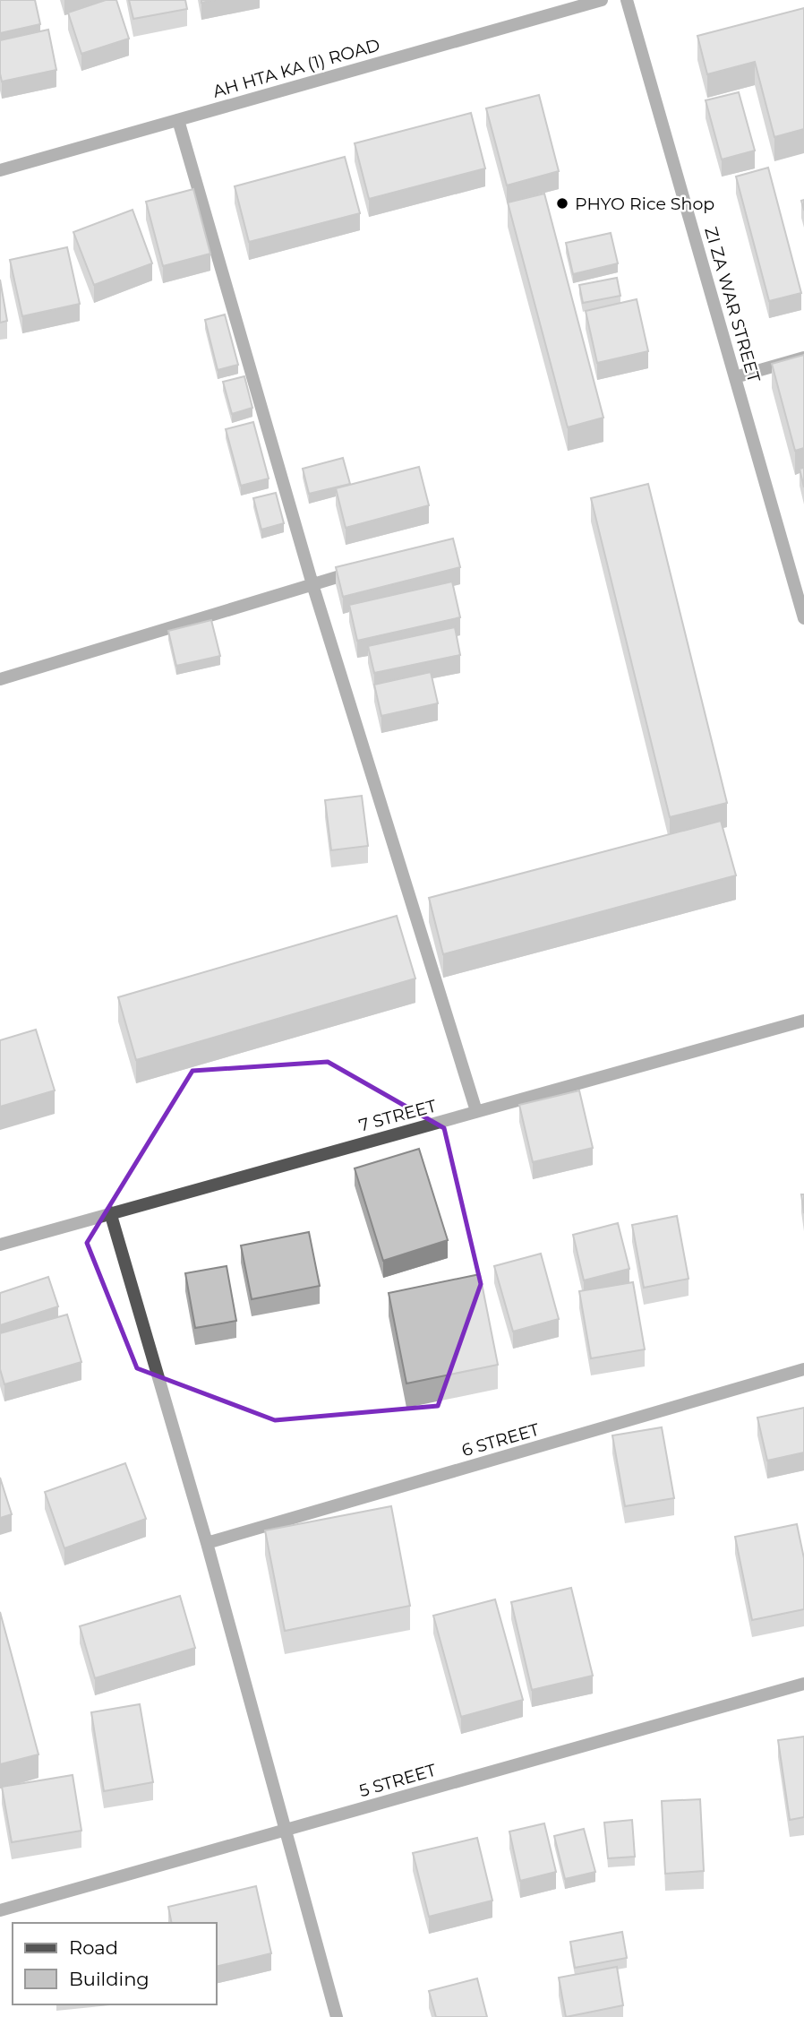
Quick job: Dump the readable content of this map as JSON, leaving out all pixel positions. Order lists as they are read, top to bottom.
{
  "streets": {
    "street": [
      "AH HTA KA (1) ROAD",
      "ZI ZA WAR STREET",
      "7 STREET",
      "6 STREET",
      "5 STREET"
    ]
  },
  "places": ["PHYO Rice Shop"],
  "legend": ["Road", "Building"]
}
